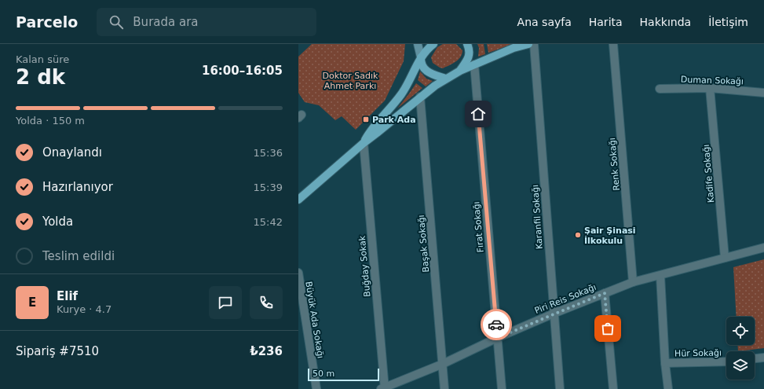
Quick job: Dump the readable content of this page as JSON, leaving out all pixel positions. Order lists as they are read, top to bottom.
{
  "streets": {
    "street": [
      "Duman Sokağı",
      "Renk Sokağı",
      "Kadife Sokağı",
      "Karanfil Sokağı",
      "Fırat Sokağı",
      "Başak Sokağı",
      "Buğday Sokak",
      "Piri Reis Sokağı",
      "Büyük Ada Sokağı",
      "Hür Sokağı"
    ]
  },
  "crossings": [
    ["Duman Sokağı", "Kadife Sokağı"],
    ["Renk Sokağı", "Piri Reis Sokağı"],
    ["Kadife Sokağı", "Piri Reis Sokağı"],
    ["Karanfil Sokağı", "Piri Reis Sokağı"],
    ["Fırat Sokağı", "Piri Reis Sokağı"],
    ["Başak Sokağı", "Piri Reis Sokağı"],
    ["Buğday Sokak", "Piri Reis Sokağı"]
  ],
  "parks": ["Doktor Sadık Ahmet Parkı"],
  "places": {
    "transit": ["Park Ada"],
    "other": ["Şair Şinasi İlkokulu"]
  },
  "scale_bar": "50 m",
  "page": {
    "header": "Parcelo",
    "search": "Burada ara",
    "nav": [
      "Ana sayfa",
      "Harita",
      "Hakkında",
      "İletişim"
    ],
    "heading": ["2 dk", "Kalan süre", "16:00–16:05"],
    "panel": [
      "Elif",
      "Kurye · 4.7",
      "Sipariş #7510",
      "₺236"
    ],
    "bar": "Yolda · 150 m",
    "list": [
      ["Onaylandı", "15:36"],
      ["Hazırlanıyor", "15:39"],
      ["Yolda", "15:42"],
      "Teslim edildi"
    ],
    "round": "E",
    "scale": "50 m"
  }
}
